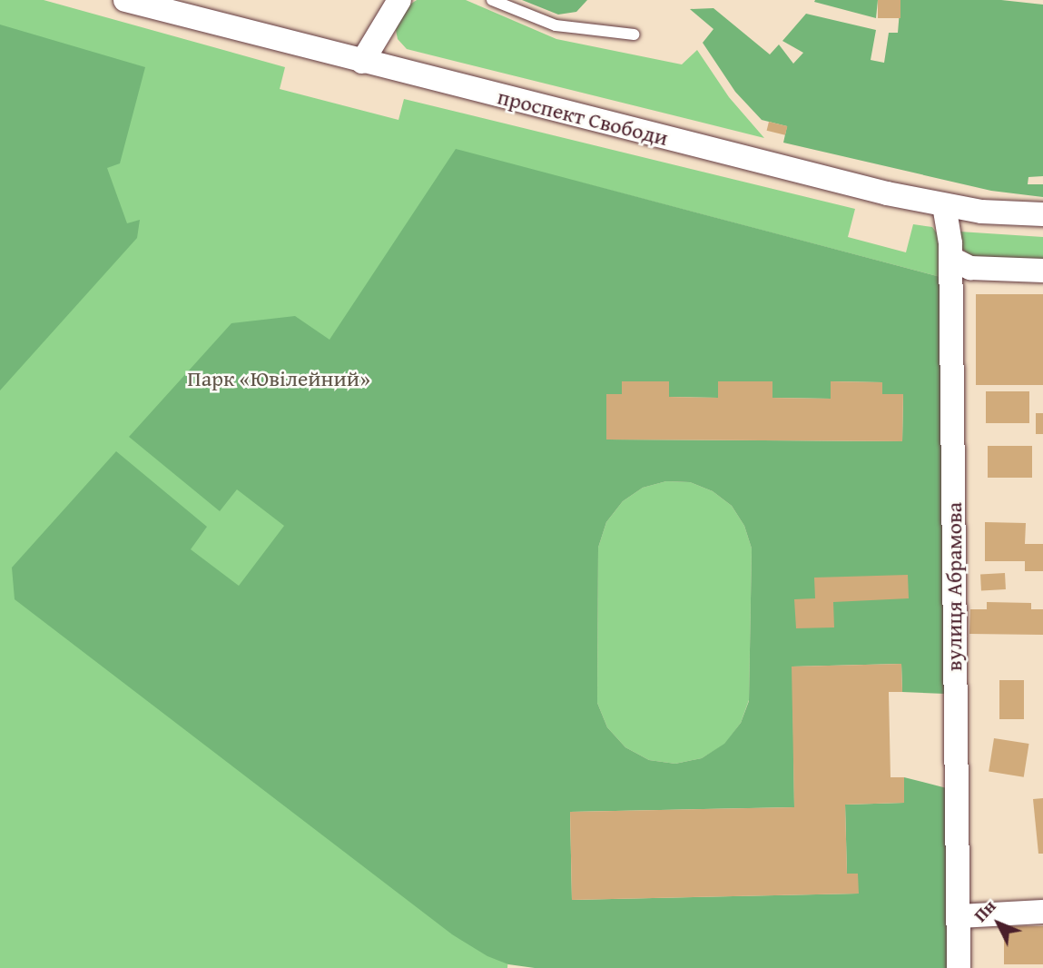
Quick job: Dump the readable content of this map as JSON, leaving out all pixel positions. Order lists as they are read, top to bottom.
{
  "streets": {
    "street": ["проспект Свободи", "вулиця Абрамова"]
  },
  "crossings": [
    ["проспект Свободи", "вулиця Абрамова"]
  ],
  "parks": ["Парк «Ювілейний»"],
  "north": "top left"
}
